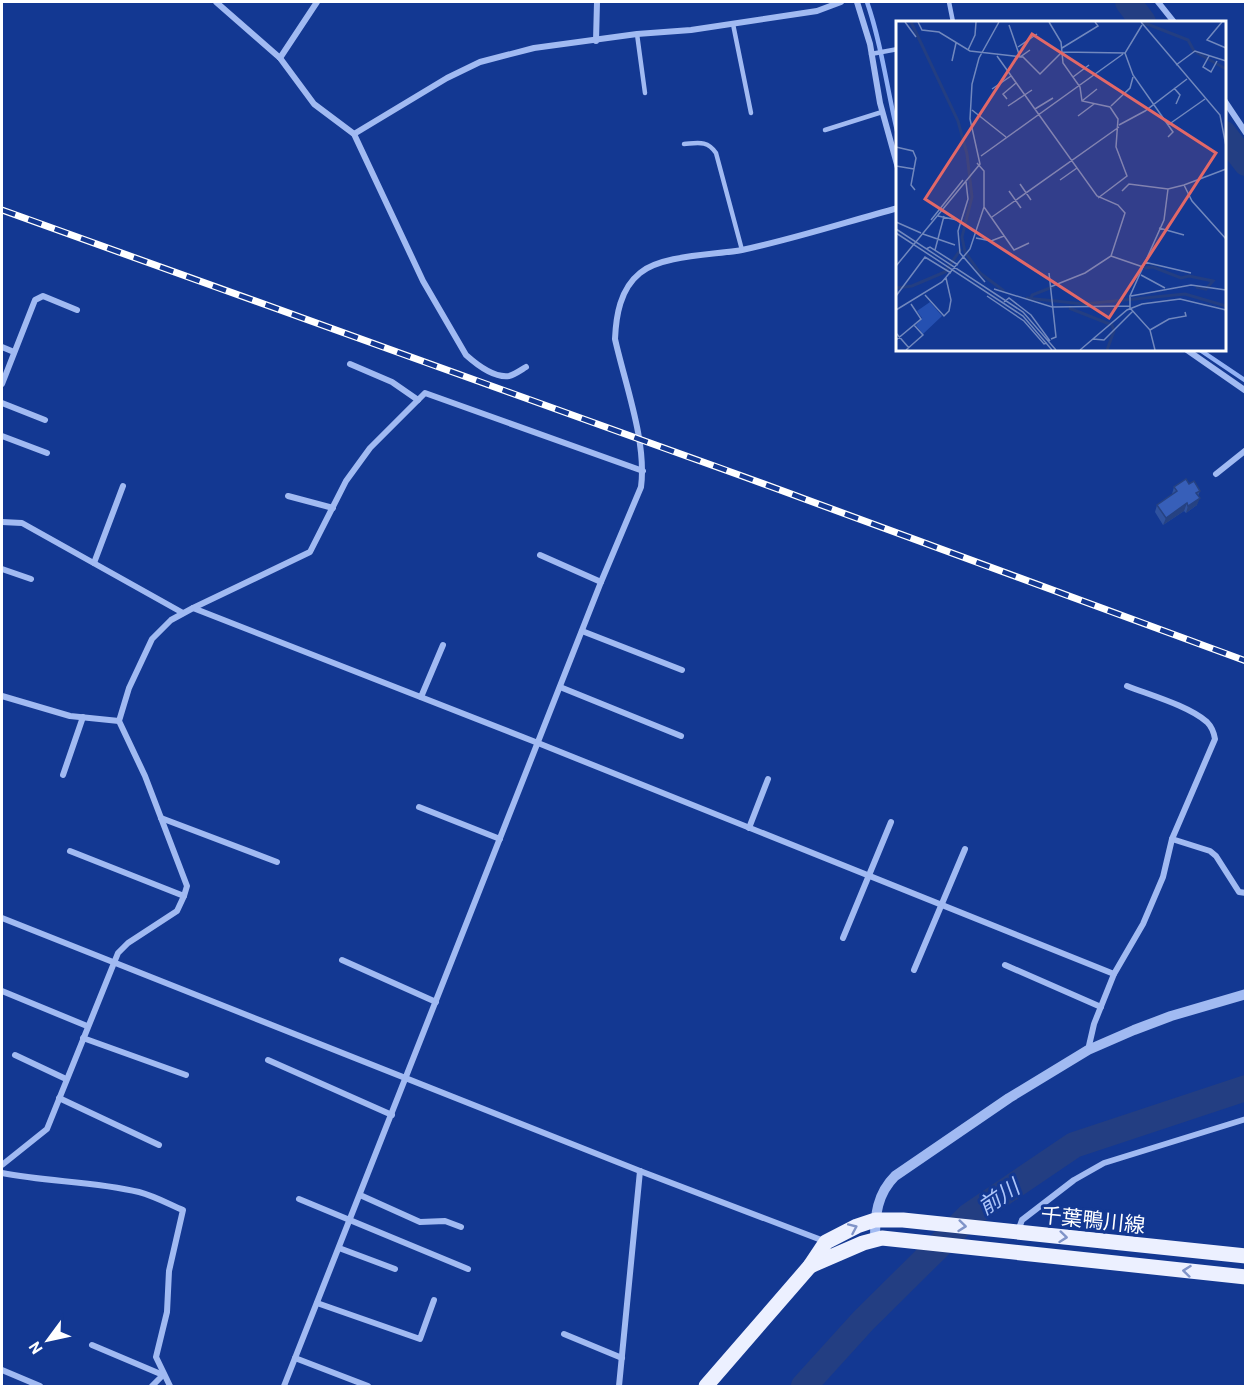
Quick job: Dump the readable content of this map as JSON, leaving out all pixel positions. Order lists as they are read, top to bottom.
{
  "streets": {
    "main road": ["千葉鴨川線"]
  },
  "water": ["前川"],
  "north": "bottom left"
}
